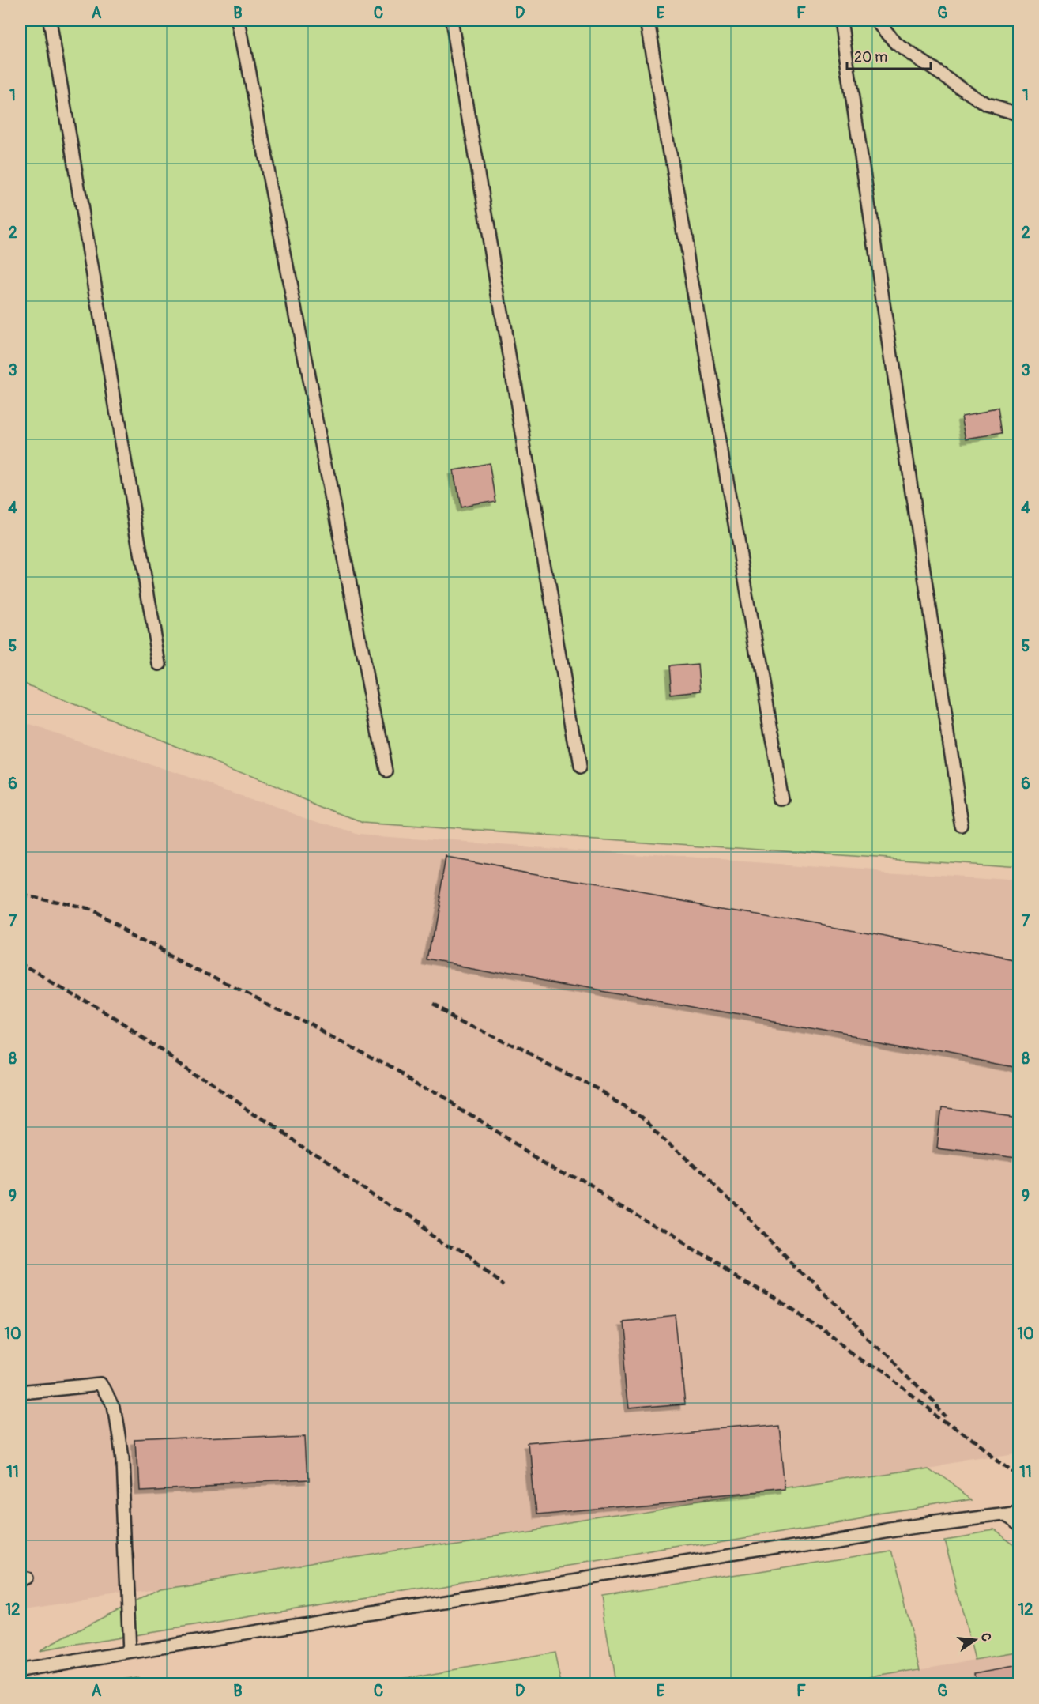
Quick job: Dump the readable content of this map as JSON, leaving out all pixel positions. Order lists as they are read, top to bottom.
{
  "scale_bar": "20 m",
  "north": "right",
  "grid": {
    "columns": [
      "A",
      "B",
      "C",
      "D",
      "E",
      "F",
      "G"
    ],
    "rows": [
      "1",
      "2",
      "3",
      "4",
      "5",
      "6",
      "7",
      "8",
      "9",
      "10",
      "11",
      "12"
    ]
  }
}
